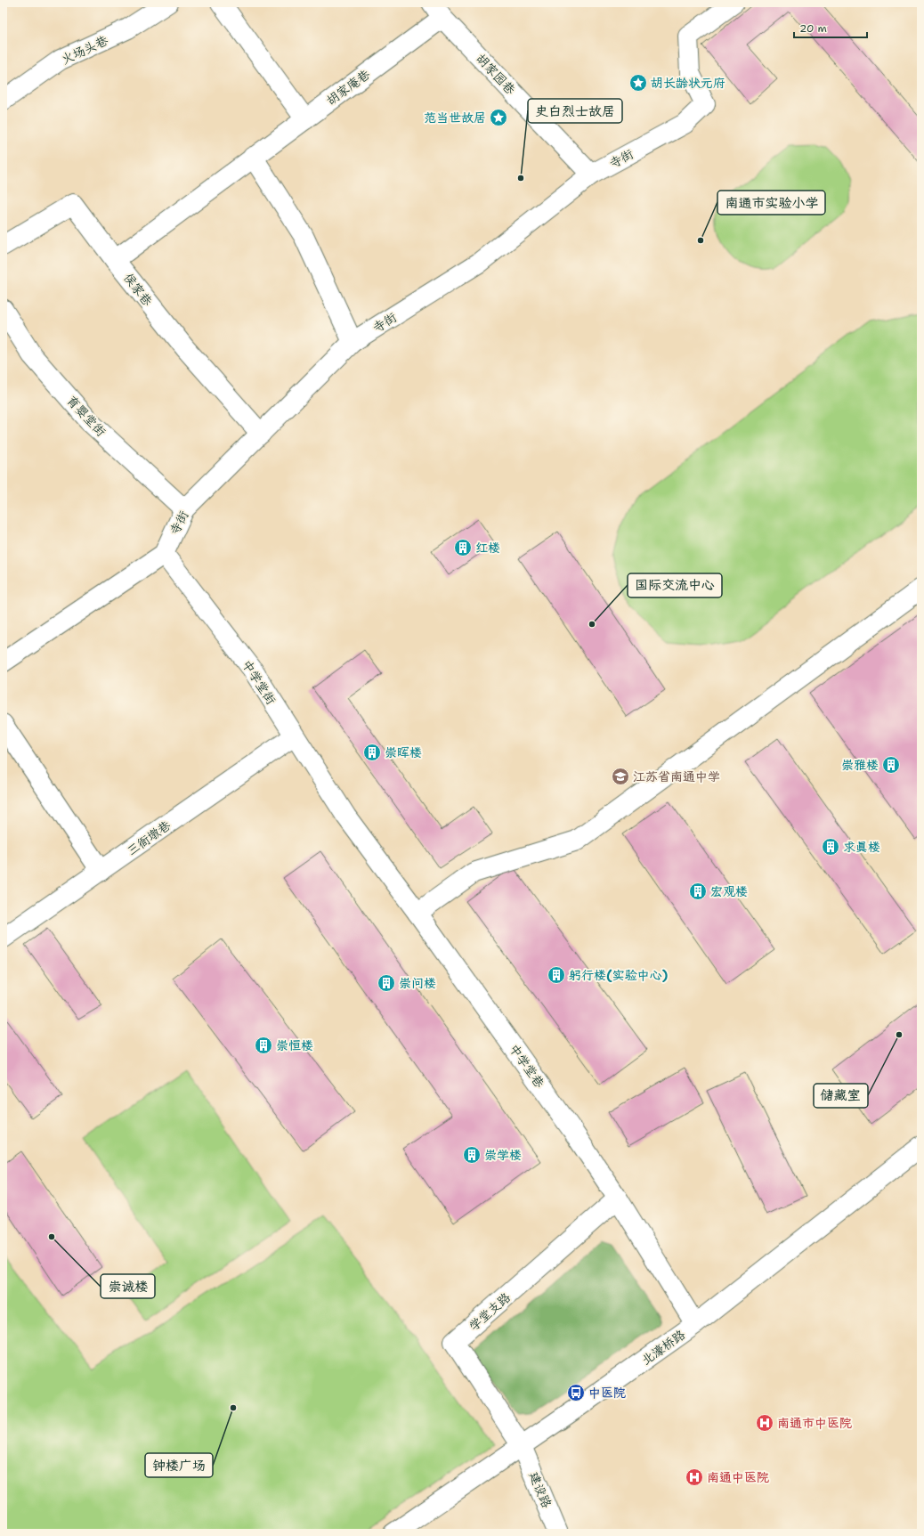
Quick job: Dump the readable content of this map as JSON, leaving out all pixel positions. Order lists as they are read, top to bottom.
{
  "streets": {
    "street": [
      "火场头巷",
      "胡家园巷",
      "胡家庵巷",
      "寺街",
      "侯家巷",
      "育婴堂街",
      "中学堂街",
      "三衙墩巷",
      "中学堂巷",
      "学堂支路",
      "北濠桥路",
      "建设路"
    ]
  },
  "crossings": [
    ["胡家园巷", "胡家庵巷"],
    ["胡家园巷", "寺街"],
    ["胡家庵巷", "侯家巷"],
    ["寺街", "侯家巷"],
    ["寺街", "育婴堂街"],
    ["寺街", "中学堂街"],
    ["中学堂街", "三衙墩巷"],
    ["中学堂街", "中学堂巷"],
    ["中学堂巷", "学堂支路"],
    ["中学堂巷", "北濠桥路"],
    ["学堂支路", "北濠桥路"],
    ["学堂支路", "建设路"],
    ["北濠桥路", "建设路"]
  ],
  "places": {
    "place": ["胡长龄状元府", "范当世故居"],
    "other": [
      "史白烈士故居",
      "南通市实验小学",
      "国际交流中心",
      "储藏室",
      "崇诚楼",
      "钟楼广场"
    ],
    "building": [
      "红楼",
      "崇晖楼",
      "崇雅楼",
      "求真楼",
      "宏观楼",
      "躬行楼(实验中心)",
      "崇问楼",
      "崇恒楼",
      "崇学楼"
    ],
    "school or university": ["江苏省南通中学"],
    "bus stop": ["中医院"],
    "hospital": ["南通市中医院", "南通中医院"]
  },
  "scale_bar": "20 m"
}
